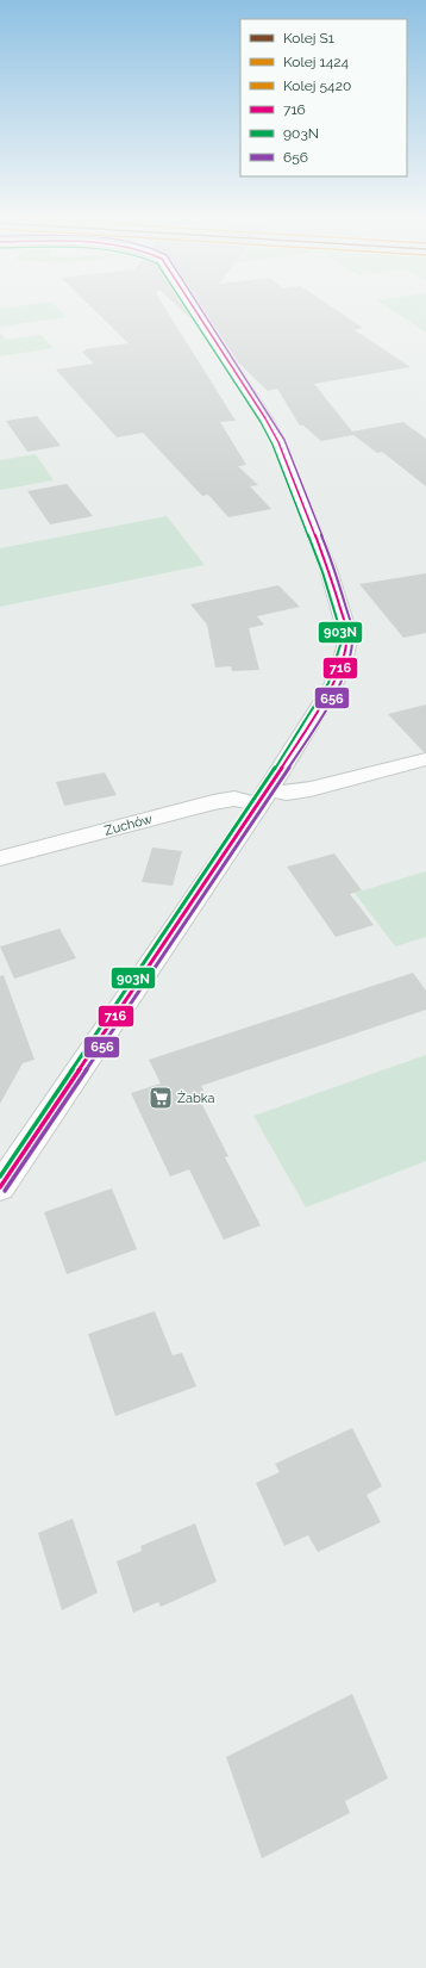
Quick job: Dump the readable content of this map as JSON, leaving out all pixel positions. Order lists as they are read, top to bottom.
{
  "streets": {
    "street": ["Zuchów"]
  },
  "places": {
    "supermarket": ["Żabka"]
  },
  "lines": ["transit line 716", "transit line 903N", "transit line 656"],
  "legend": [
    "Kolej S1",
    "Kolej 1424",
    "Kolej 5420",
    "716",
    "903N",
    "656"
  ]
}
